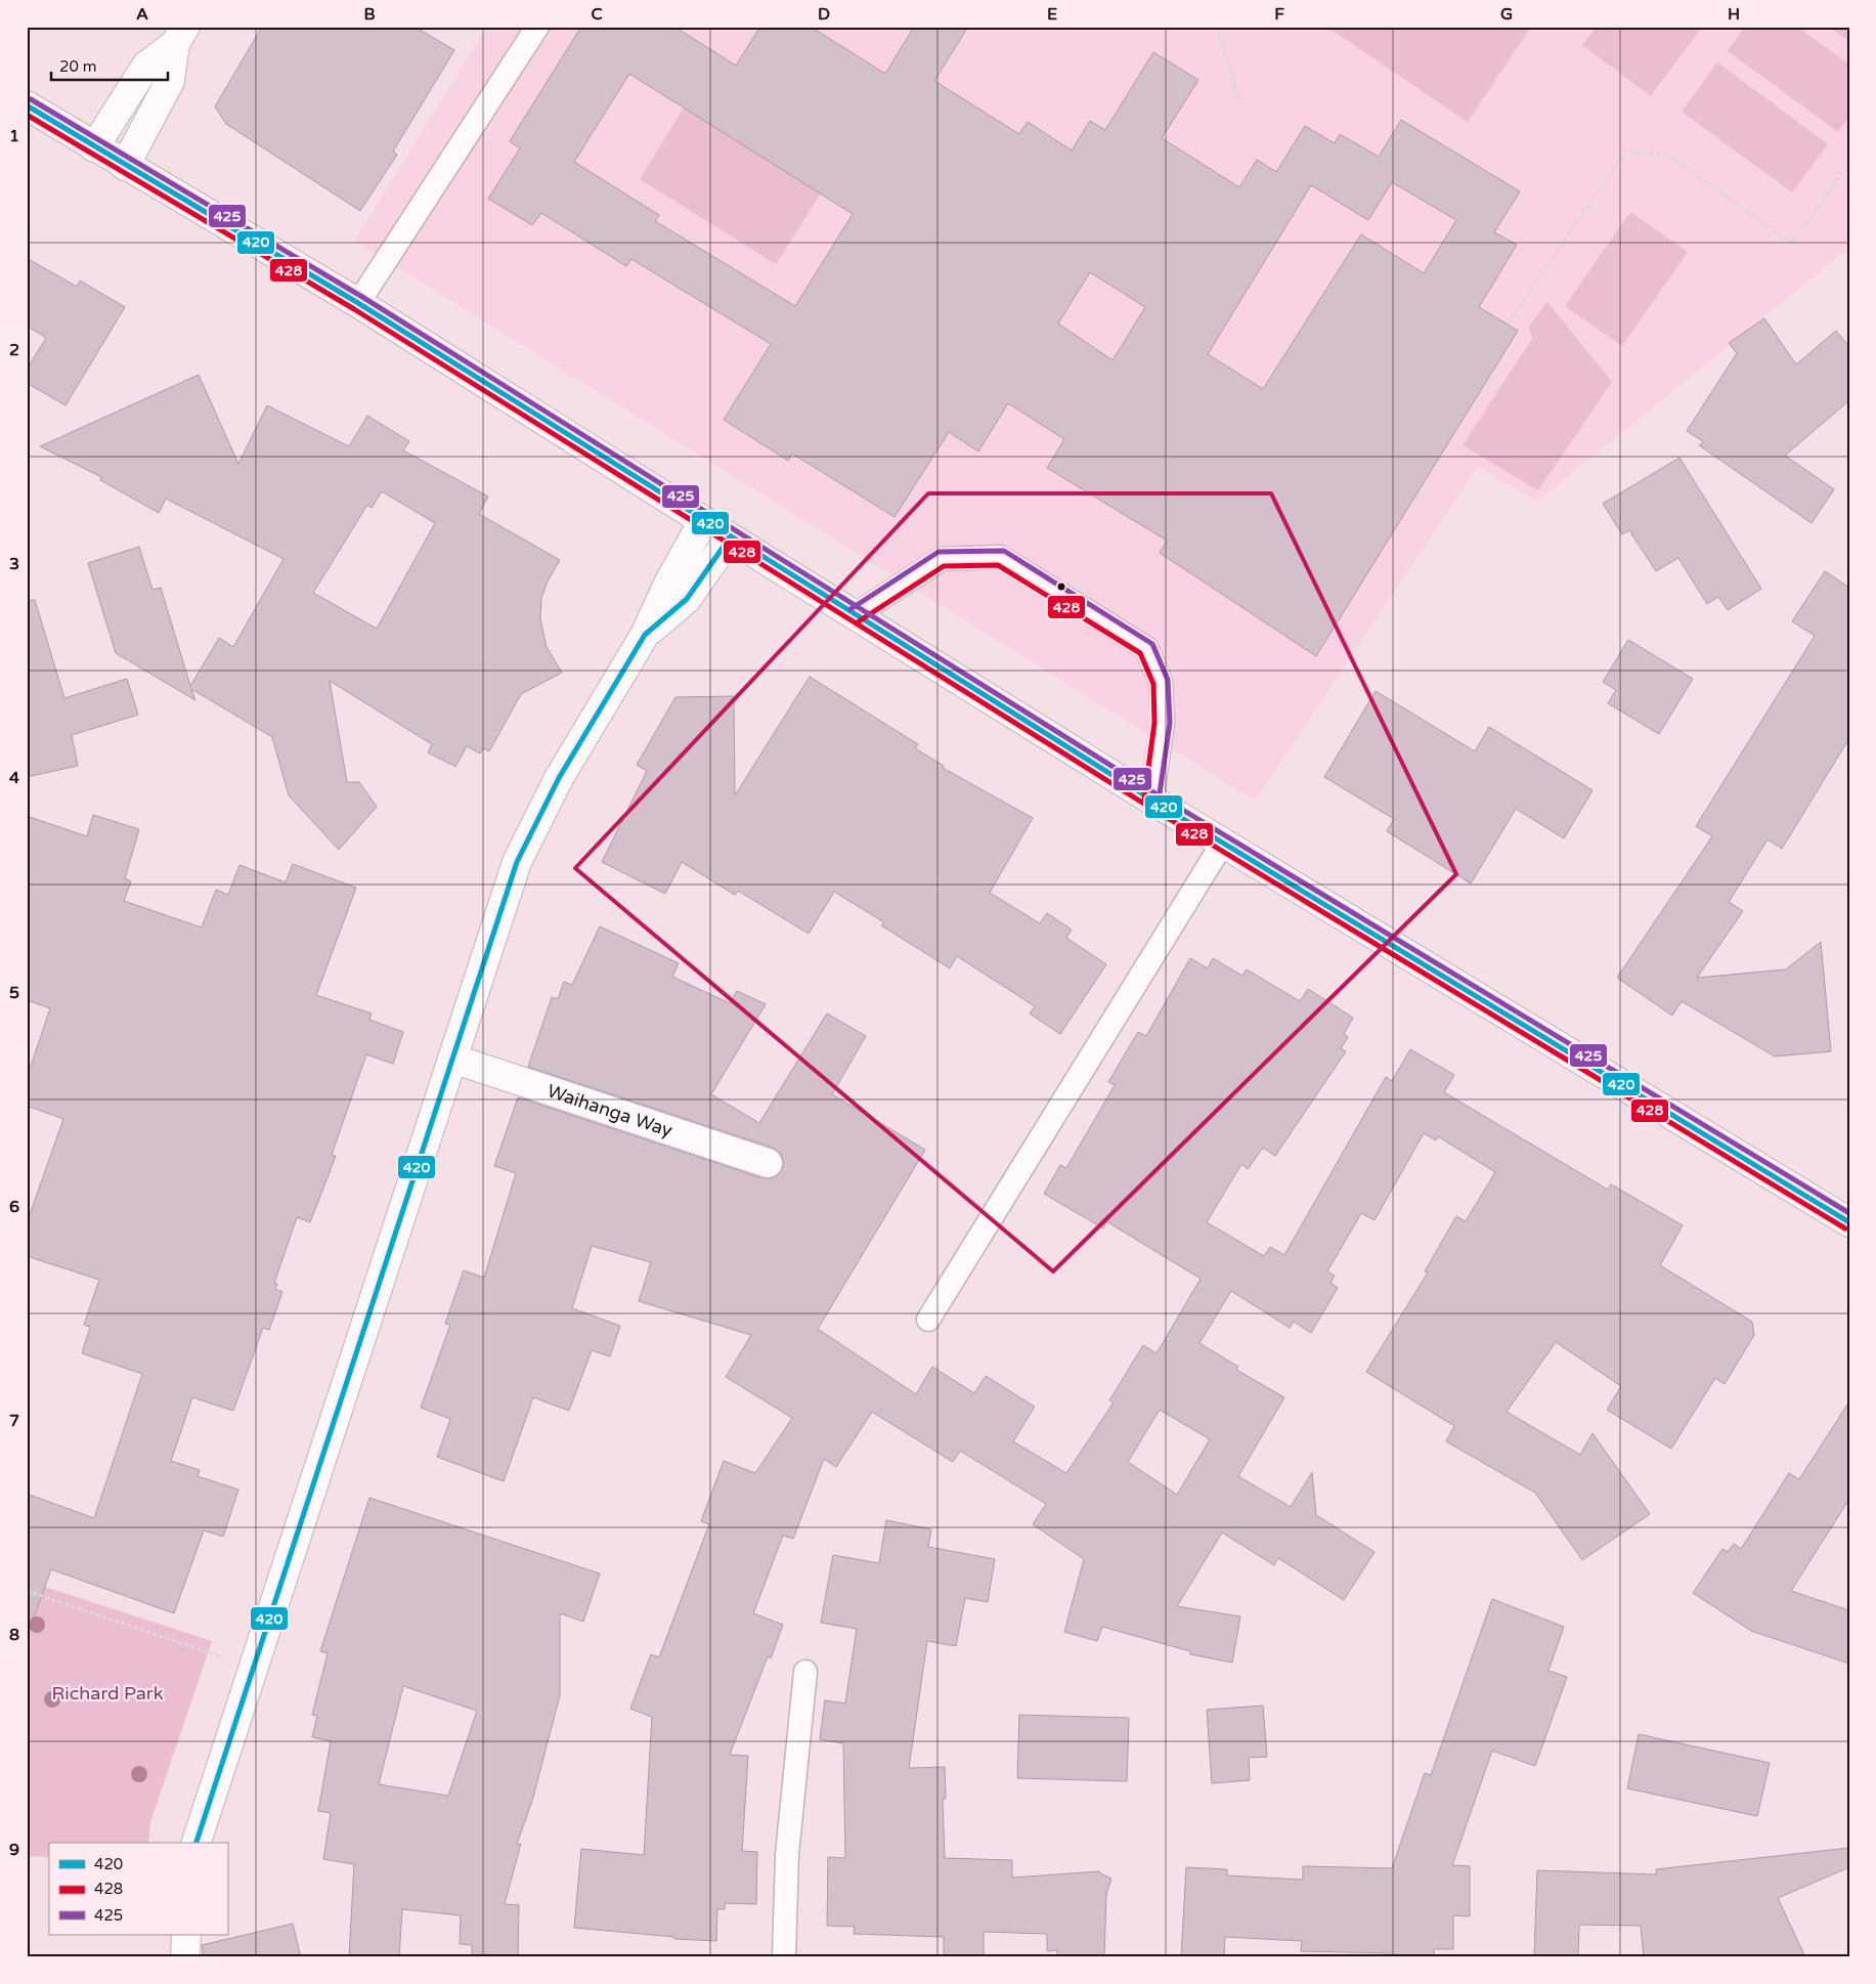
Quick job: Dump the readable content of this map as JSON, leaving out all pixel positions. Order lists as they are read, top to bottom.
{
  "streets": {
    "street": ["Waihanga Way"]
  },
  "parks": ["Richard Park"],
  "lines": ["transit line 425", "transit line 420", "transit line 428"],
  "legend": ["420", "428", "425"],
  "scale_bar": "20 m",
  "grid": {
    "columns": [
      "A",
      "B",
      "C",
      "D",
      "E",
      "F",
      "G",
      "H"
    ],
    "rows": [
      "1",
      "2",
      "3",
      "4",
      "5",
      "6",
      "7",
      "8",
      "9"
    ]
  }
}
